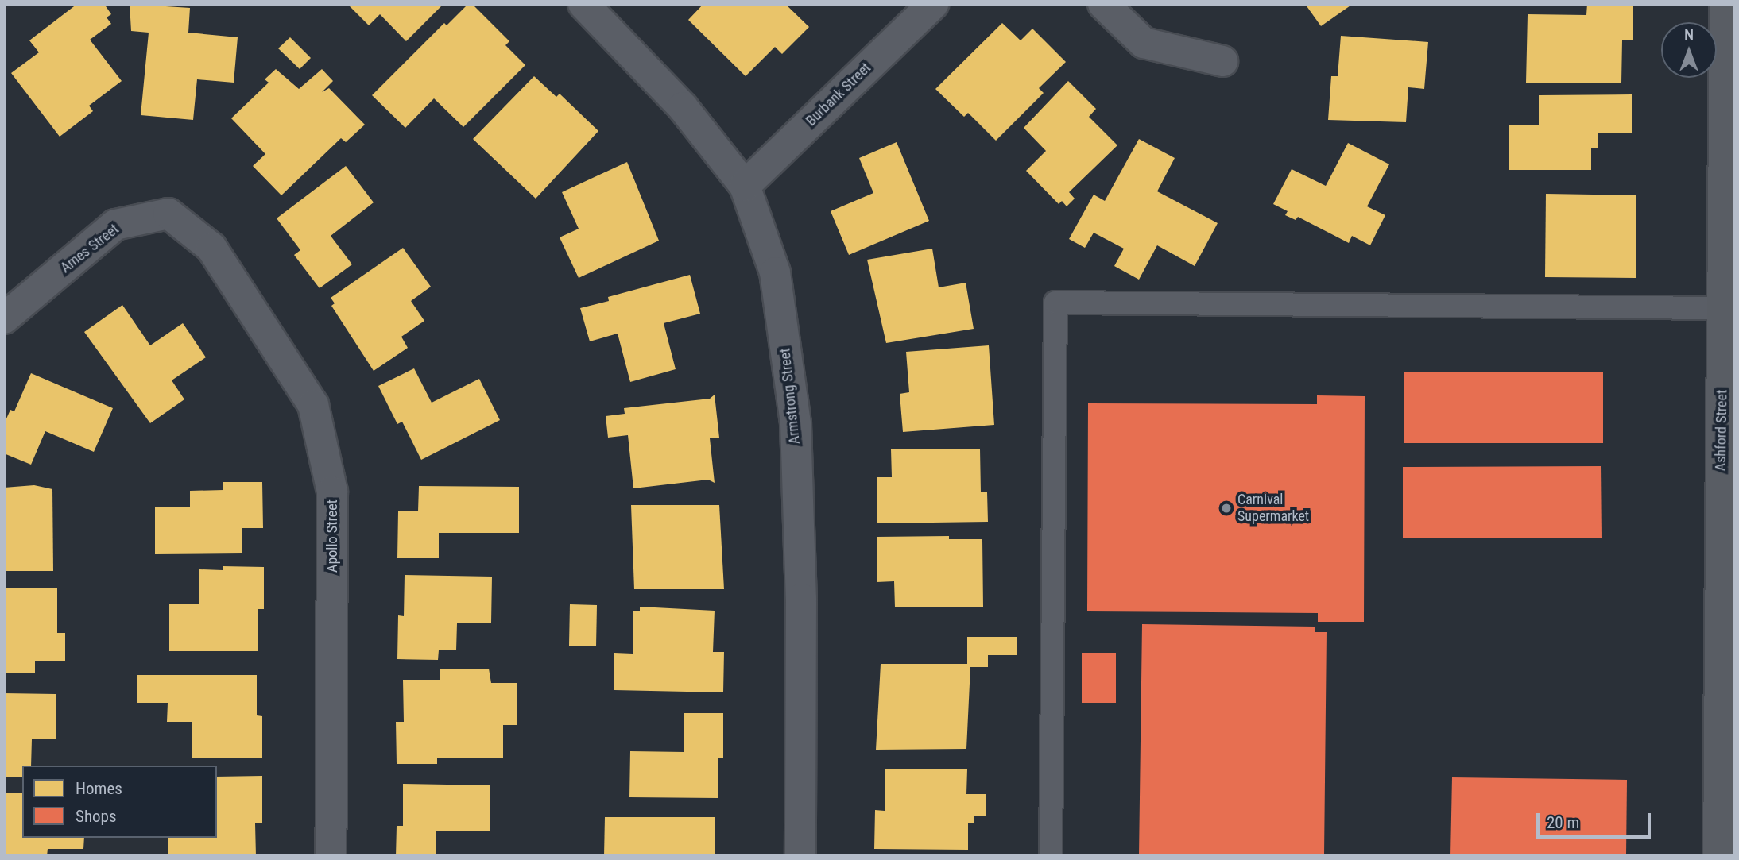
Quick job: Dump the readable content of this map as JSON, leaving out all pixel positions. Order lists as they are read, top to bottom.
{
  "streets": {
    "street": [
      "Burbank Street",
      "Ames Street",
      "Armstrong Street",
      "Ashford Street",
      "Apollo Street"
    ]
  },
  "crossings": [
    ["Burbank Street", "Armstrong Street"],
    ["Ames Street", "Apollo Street"]
  ],
  "places": ["Carnival Supermarket"],
  "legend": ["Homes", "Shops"],
  "scale_bar": "20 m",
  "north": "top"
}
